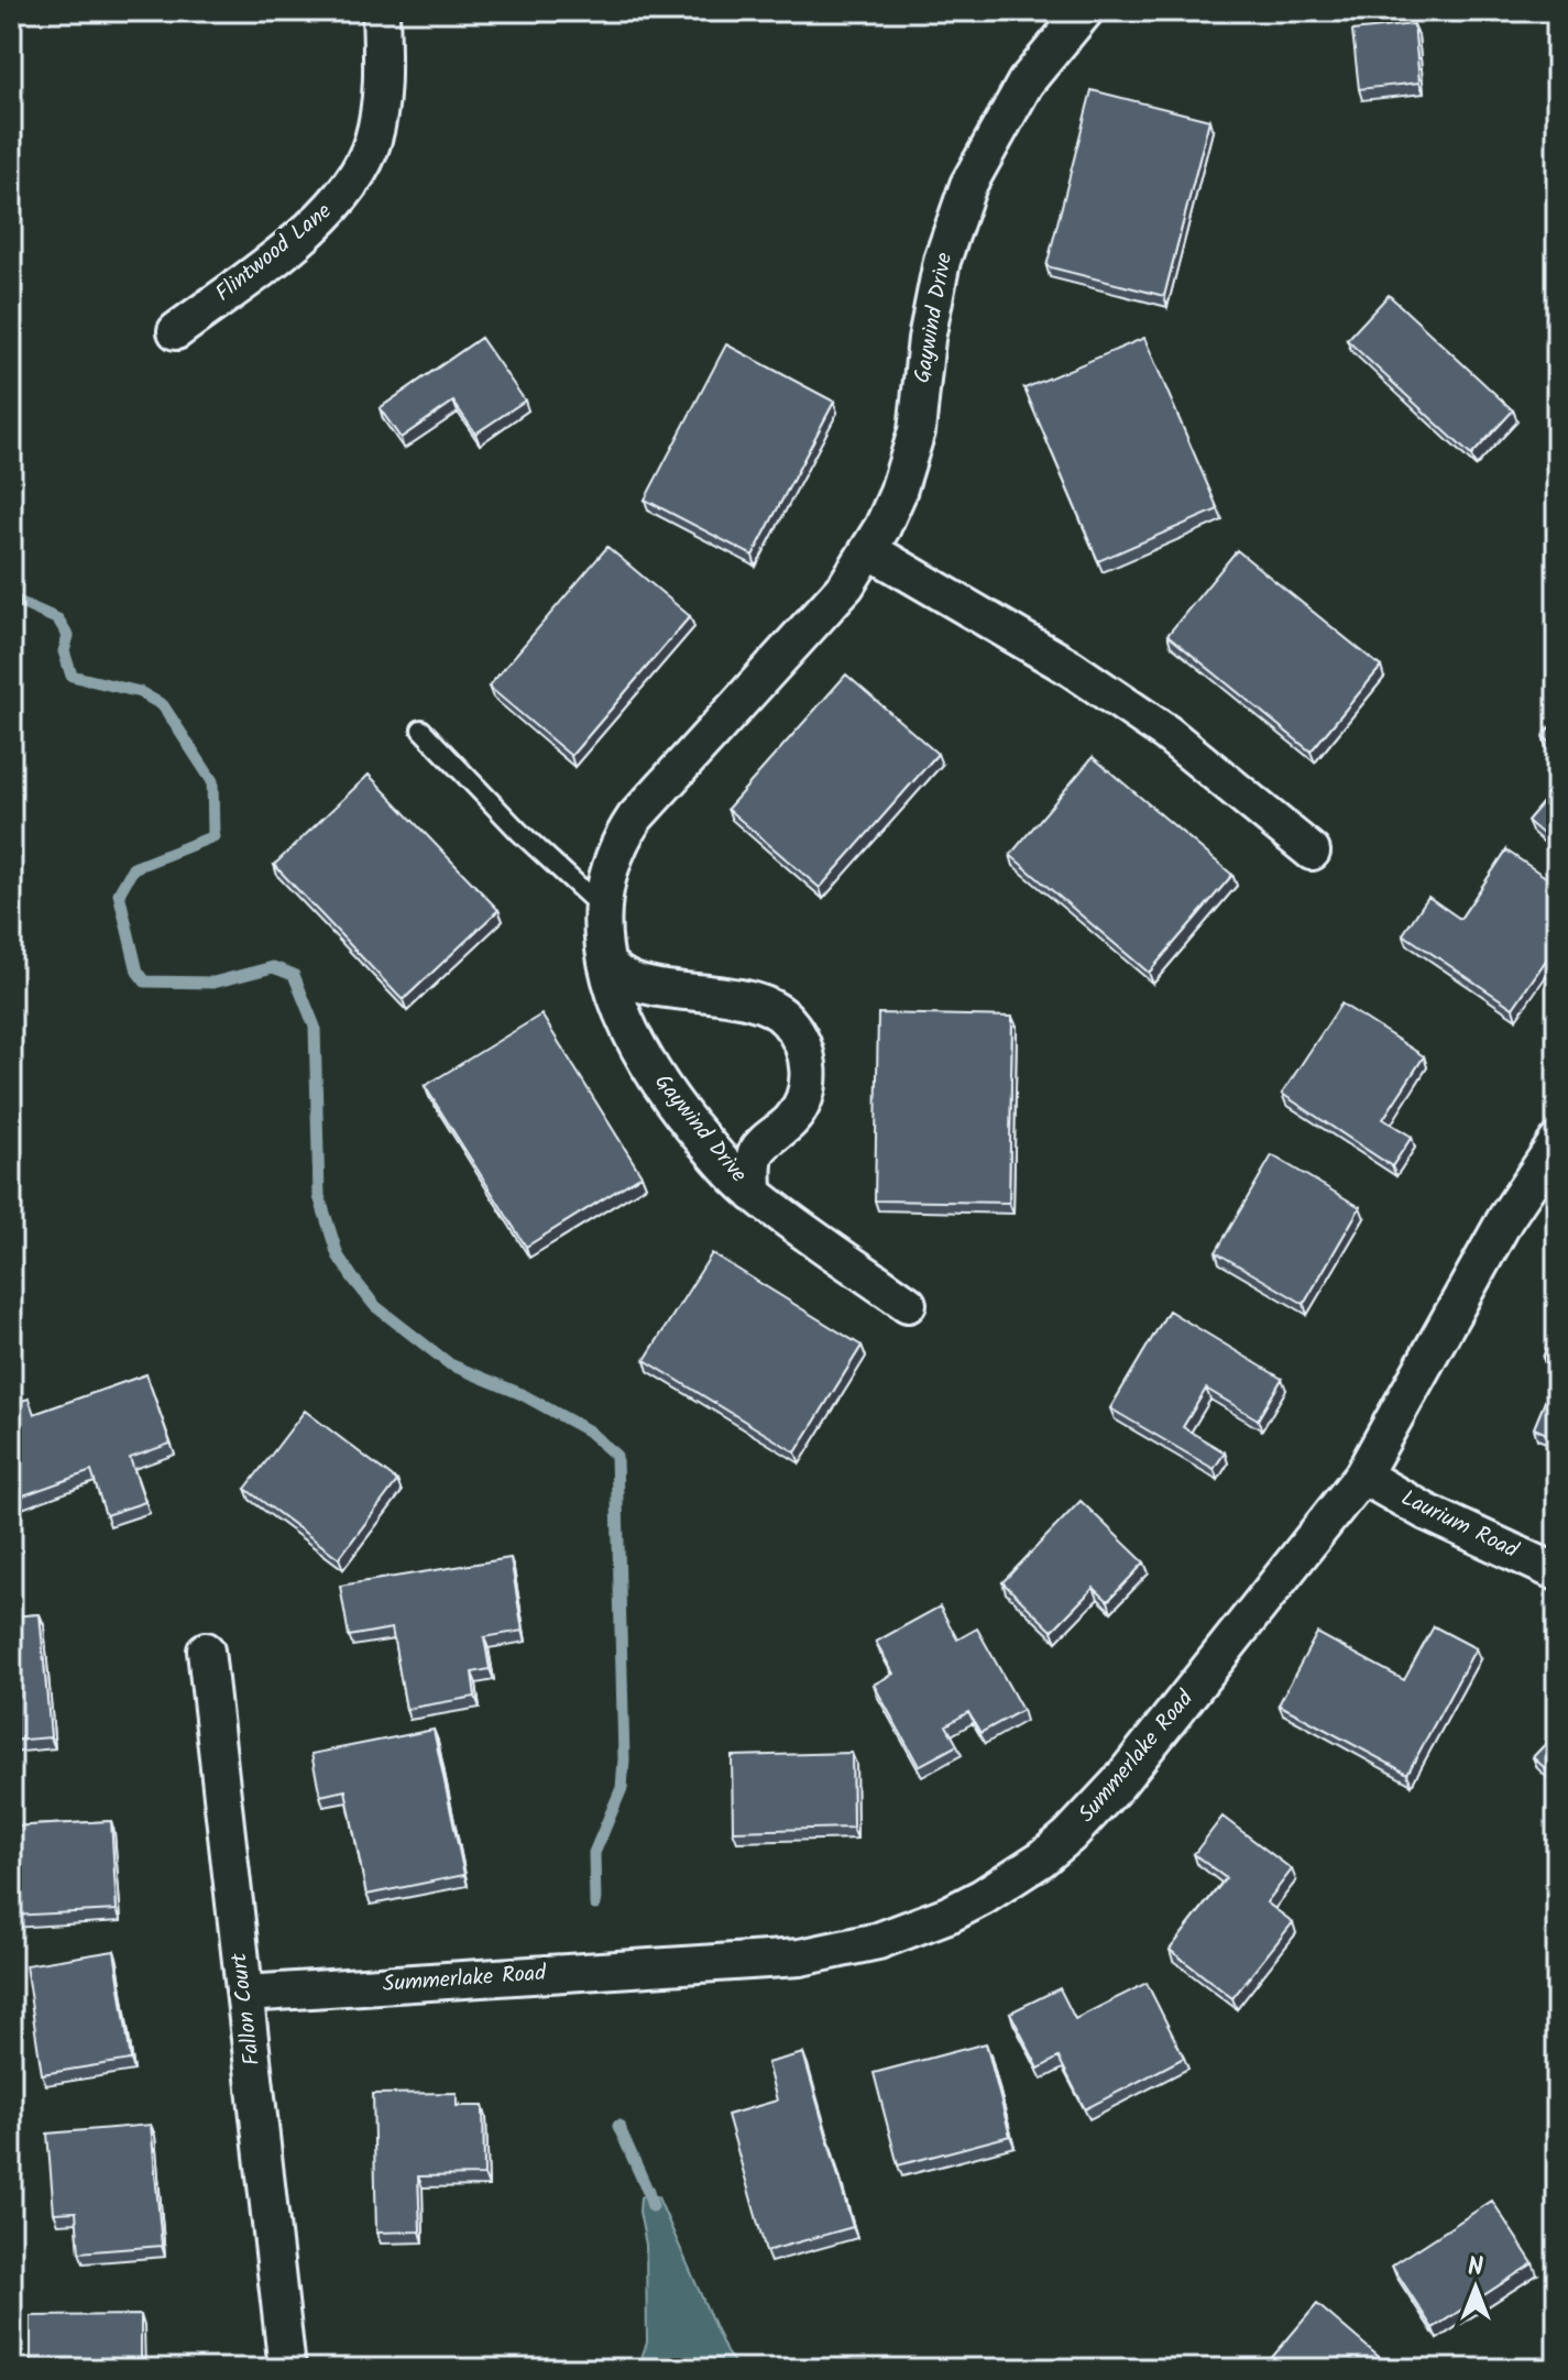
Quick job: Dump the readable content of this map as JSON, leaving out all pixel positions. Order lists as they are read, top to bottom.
{
  "streets": {
    "street": [
      "Flintwood Lane",
      "Gaywind Drive",
      "Laurium Road",
      "Summerlake Road",
      "Fallon Court"
    ]
  },
  "crossings": [
    ["Laurium Road", "Summerlake Road"],
    ["Summerlake Road", "Fallon Court"]
  ],
  "north": "top"
}
